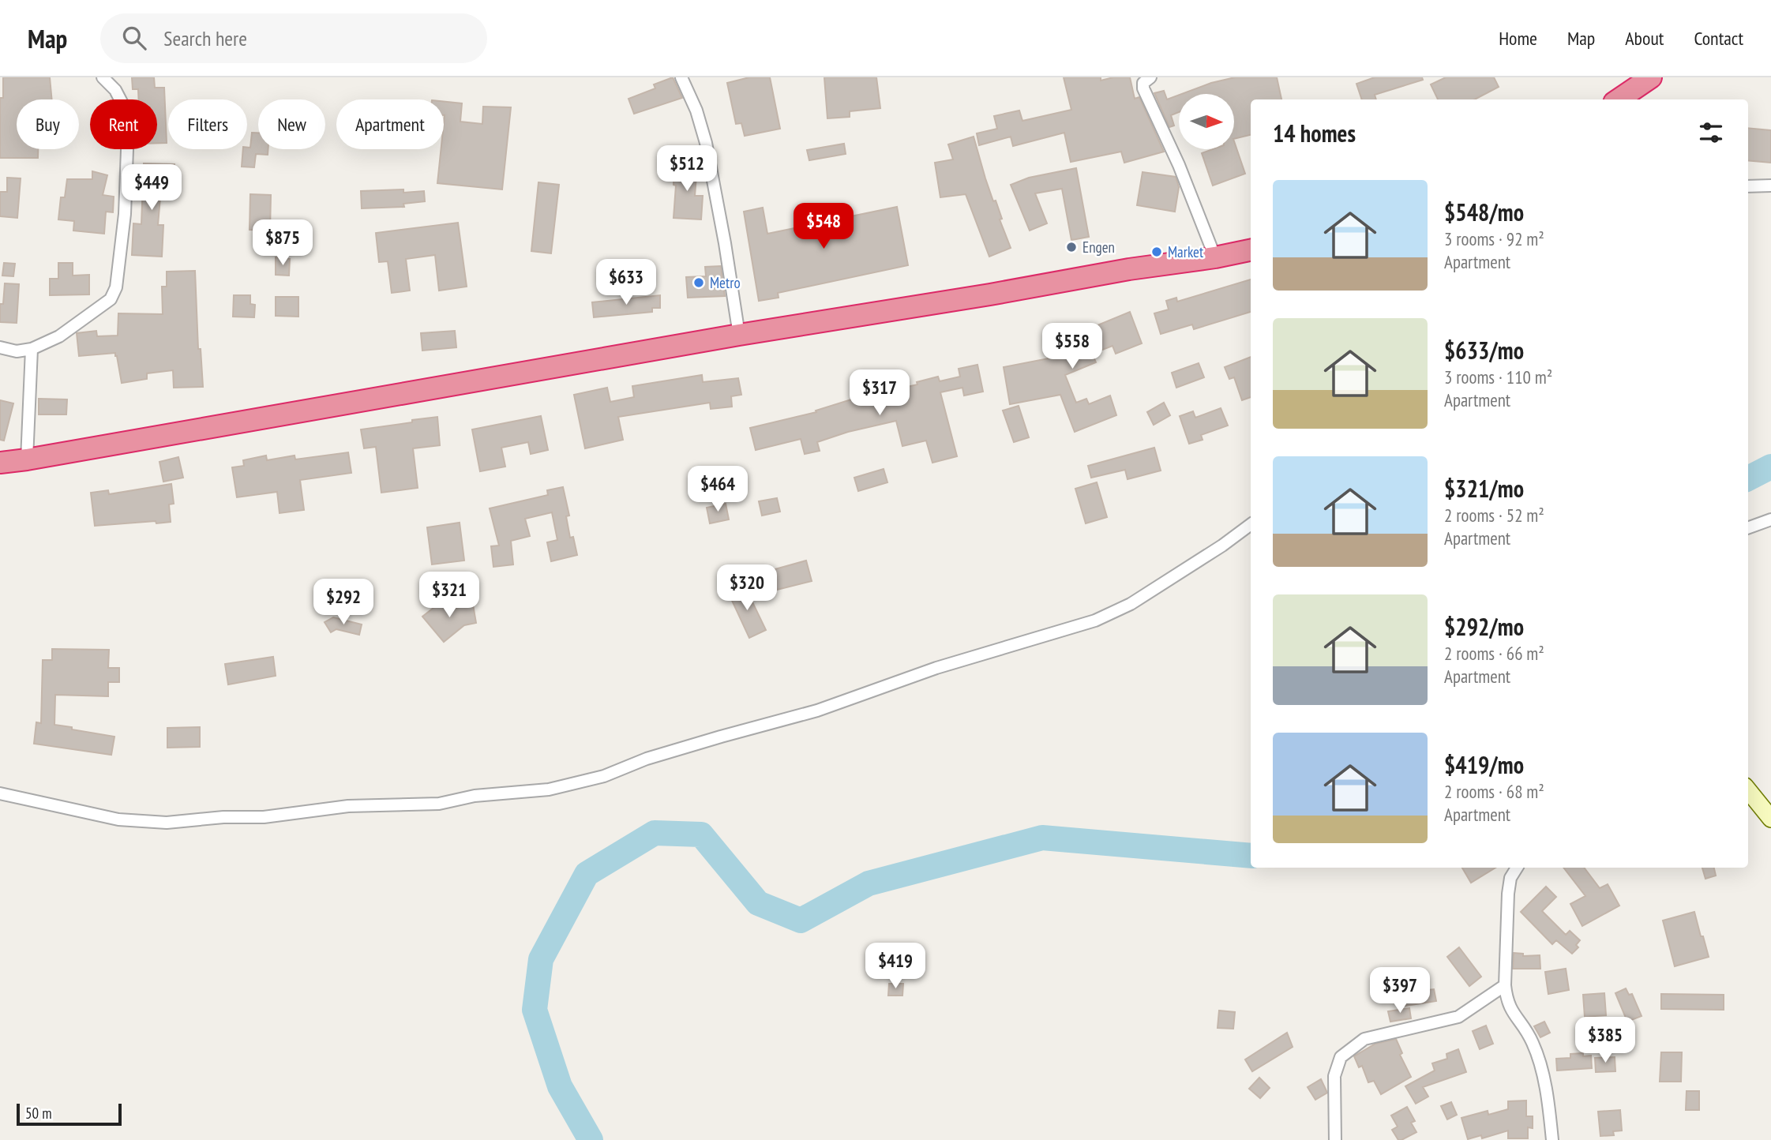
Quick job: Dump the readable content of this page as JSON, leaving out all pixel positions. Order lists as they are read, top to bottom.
{
  "places": ["Engen", "Market", "Metro"],
  "scale_bar": "50 m",
  "north": "right",
  "page": {
    "header": "Map",
    "search": "Search here",
    "nav": [
      "Home",
      "Map",
      "About",
      "Contact"
    ],
    "chip": [
      "Buy",
      "Rent",
      "Filters",
      "New",
      "Apartment"
    ],
    "heading": "14 homes",
    "price": [
      "$512",
      "$449",
      "$548",
      "$875",
      "$633",
      "$558",
      "$317",
      "$464",
      "$320",
      "$321",
      "$292",
      "$419",
      "$397",
      "$385"
    ],
    "list": [
      {
        "name": "$548/mo",
        "note": "3 rooms · 92 m² · Apartment"
      },
      {
        "name": "$633/mo",
        "note": "3 rooms · 110 m² · Apartment"
      },
      {
        "name": "$321/mo",
        "note": "2 rooms · 52 m² · Apartment"
      },
      {
        "name": "$292/mo",
        "note": "2 rooms · 66 m² · Apartment"
      },
      {
        "name": "$419/mo",
        "note": "2 rooms · 68 m² · Apartment"
      }
    ],
    "scale": "50 m"
  }
}
